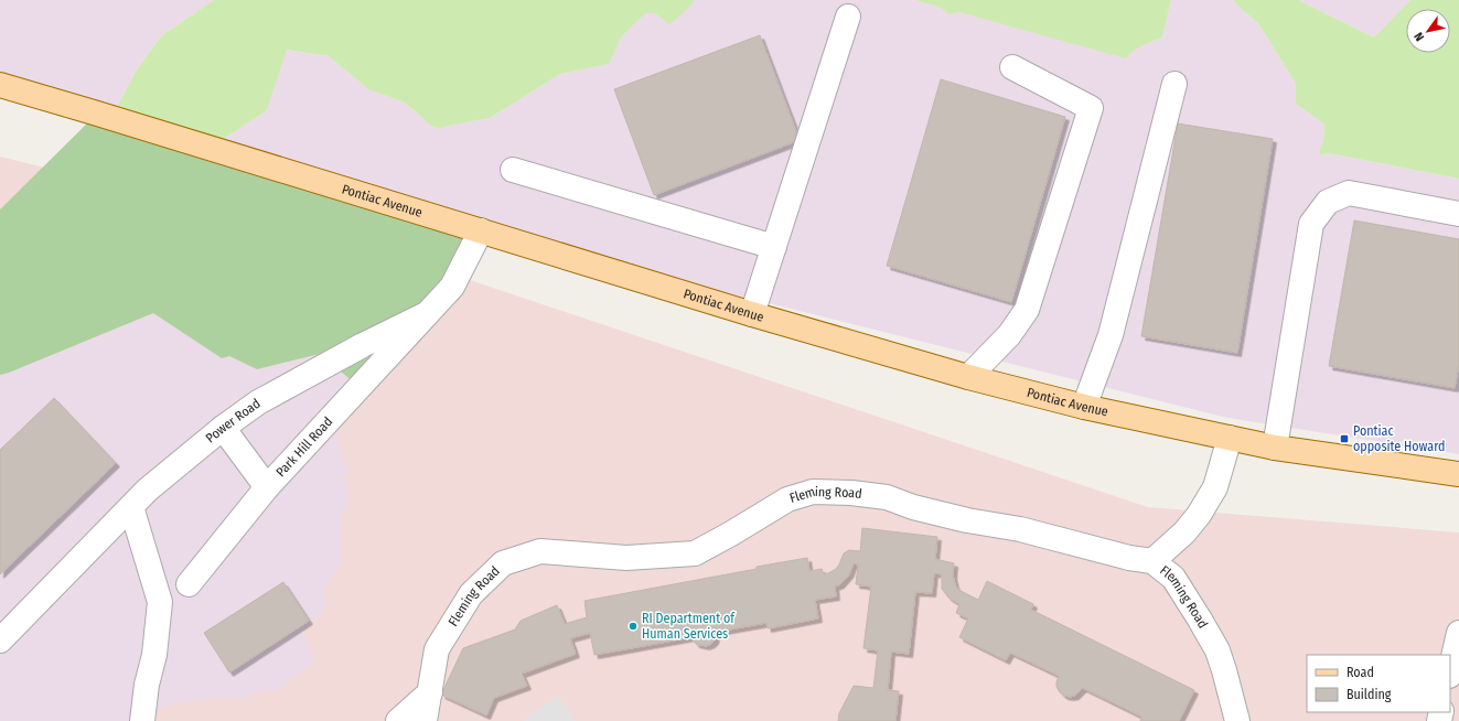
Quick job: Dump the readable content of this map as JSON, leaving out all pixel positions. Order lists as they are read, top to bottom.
{
  "streets": {
    "main road": ["Pontiac Avenue"],
    "street": ["Power Road", "Park Hill Road", "Fleming Road"]
  },
  "crossings": [
    ["Pontiac Avenue", "Power Road"],
    ["Power Road", "Park Hill Road"]
  ],
  "places": {
    "transit": ["Pontiac opposite Howard"],
    "other": ["RI Department of Human Services"]
  },
  "legend": ["Road", "Building"],
  "north": "bottom left"
}
